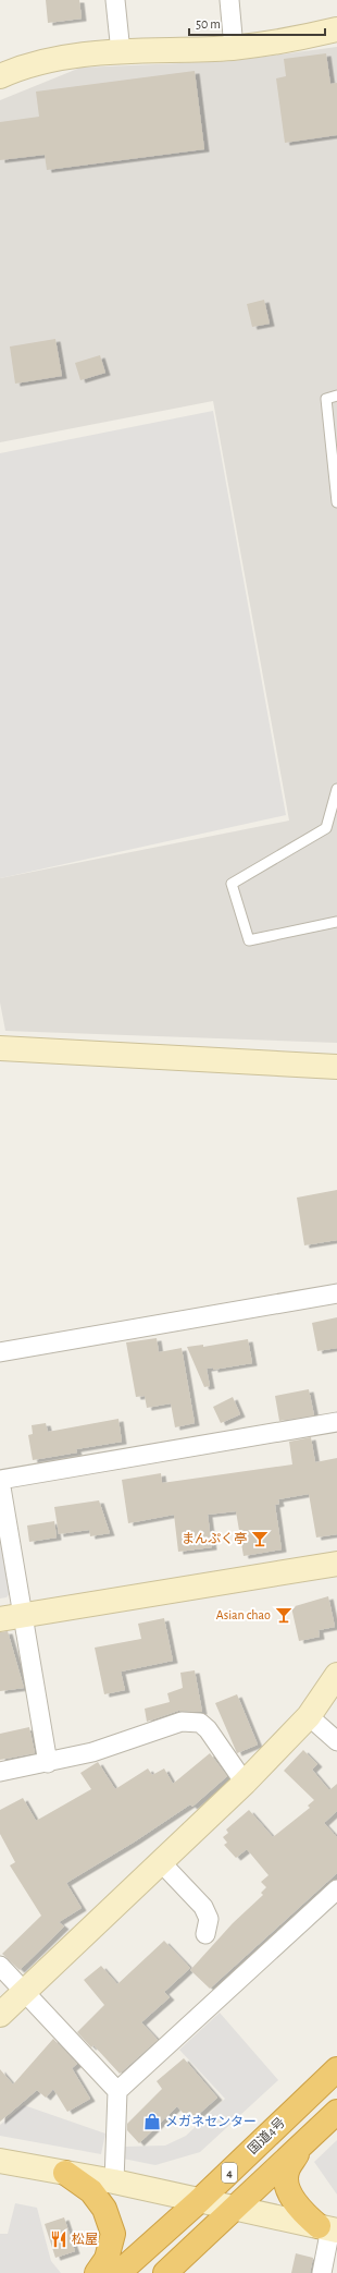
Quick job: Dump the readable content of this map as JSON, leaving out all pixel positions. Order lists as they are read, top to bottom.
{
  "streets": {
    "highway": ["国道4号", "4"]
  },
  "places": {
    "bar": ["まんぷく亭", "Asian chao"],
    "shop": ["メガネセンター"],
    "restaurant": ["松屋"]
  },
  "scale_bar": "50 m"
}
